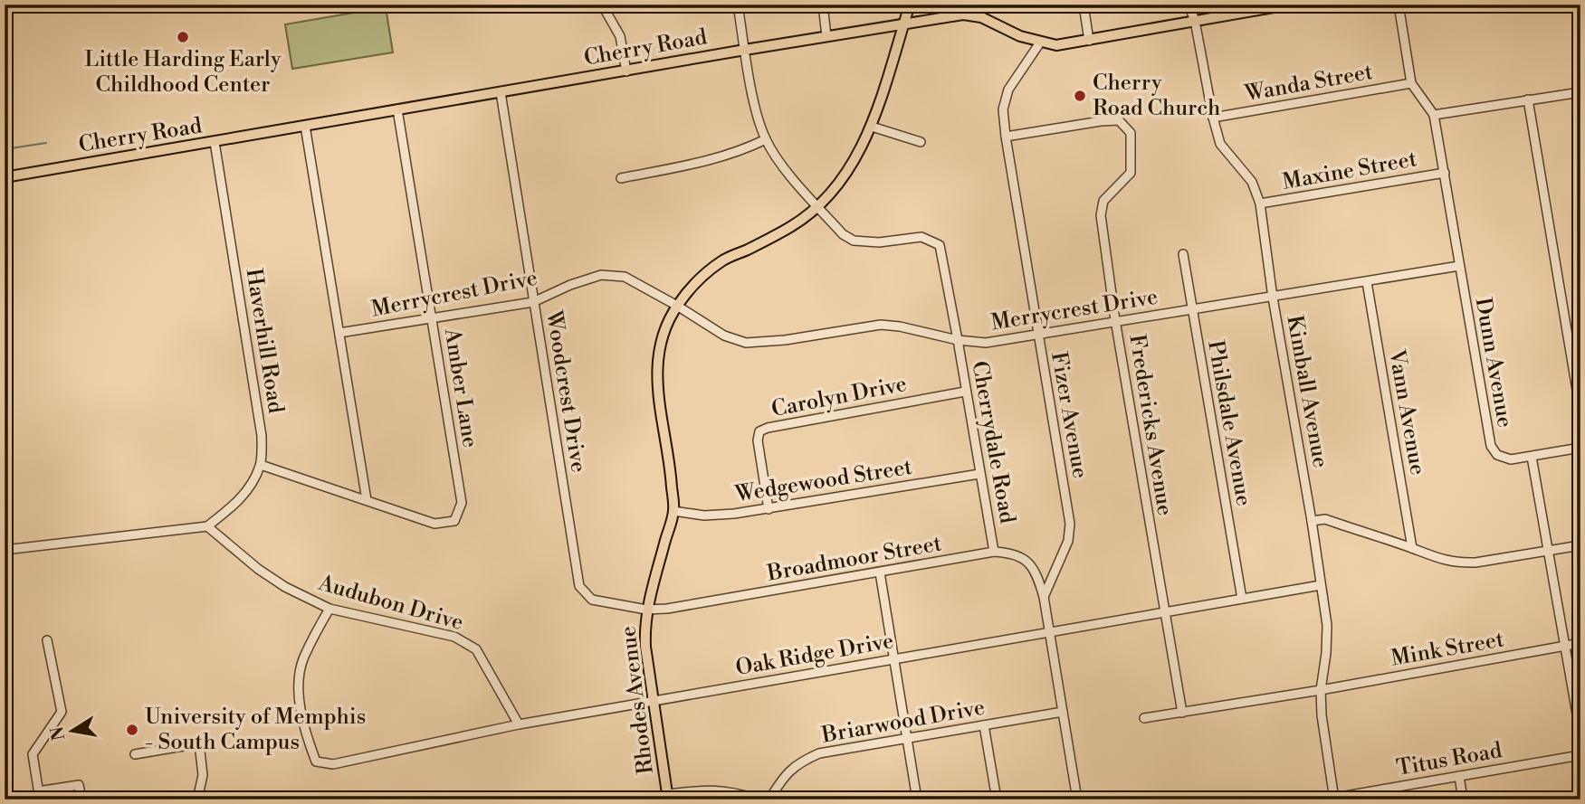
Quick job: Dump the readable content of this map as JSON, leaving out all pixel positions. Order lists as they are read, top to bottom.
{
  "streets": {
    "main road": ["Cherry Road", "Rhodes Avenue"],
    "street": [
      "Wanda Street",
      "Maxine Street",
      "Merrycrest Drive",
      "Haverhill Road",
      "Dunn Avenue",
      "Amber Lane",
      "Woodcrest Drive",
      "Kimball Avenue",
      "Carolyn Drive",
      "Vann Avenue",
      "Fizer Avenue",
      "Philsdale Avenue",
      "Fredericks Avenue",
      "Cherrydale Road",
      "Wedgewood Street",
      "Broadmoor Street",
      "Audubon Drive",
      "Mink Street",
      "Oak Ridge Drive",
      "Briarwood Drive",
      "Titus Road"
    ]
  },
  "crossings": [
    ["Cherry Road", "Haverhill Road"],
    ["Cherry Road", "Amber Lane"],
    ["Cherry Road", "Woodcrest Drive"],
    ["Cherry Road", "Kimball Avenue"],
    ["Cherry Road", "Fizer Avenue"],
    ["Cherry Road", "Cherrydale Road"],
    ["Cherry Road", "Rhodes Avenue"],
    ["Wanda Street", "Dunn Avenue"],
    ["Wanda Street", "Kimball Avenue"],
    ["Maxine Street", "Dunn Avenue"],
    ["Maxine Street", "Kimball Avenue"],
    ["Merrycrest Drive", "Dunn Avenue"],
    ["Merrycrest Drive", "Amber Lane"],
    ["Merrycrest Drive", "Woodcrest Drive"],
    ["Merrycrest Drive", "Kimball Avenue"],
    ["Merrycrest Drive", "Vann Avenue"],
    ["Merrycrest Drive", "Fizer Avenue"],
    ["Merrycrest Drive", "Philsdale Avenue"],
    ["Merrycrest Drive", "Fredericks Avenue"],
    ["Merrycrest Drive", "Cherrydale Road"],
    ["Merrycrest Drive", "Rhodes Avenue"],
    ["Haverhill Road", "Audubon Drive"],
    ["Woodcrest Drive", "Broadmoor Street"],
    ["Woodcrest Drive", "Rhodes Avenue"],
    ["Kimball Avenue", "Mink Street"],
    ["Kimball Avenue", "Oak Ridge Drive"],
    ["Kimball Avenue", "Titus Road"],
    ["Carolyn Drive", "Cherrydale Road"],
    ["Carolyn Drive", "Wedgewood Street"],
    ["Fizer Avenue", "Fredericks Avenue"],
    ["Fizer Avenue", "Broadmoor Street"],
    ["Philsdale Avenue", "Oak Ridge Drive"],
    ["Fredericks Avenue", "Oak Ridge Drive"],
    ["Cherrydale Road", "Wedgewood Street"],
    ["Cherrydale Road", "Broadmoor Street"],
    ["Cherrydale Road", "Rhodes Avenue"],
    ["Wedgewood Street", "Rhodes Avenue"],
    ["Broadmoor Street", "Rhodes Avenue"],
    ["Audubon Drive", "Oak Ridge Drive"],
    ["Oak Ridge Drive", "Rhodes Avenue"]
  ],
  "places": ["Little Harding Early Childhood Center", "Cherry Road Church", "University of Memphis - South Campus"],
  "north": "left"
}
